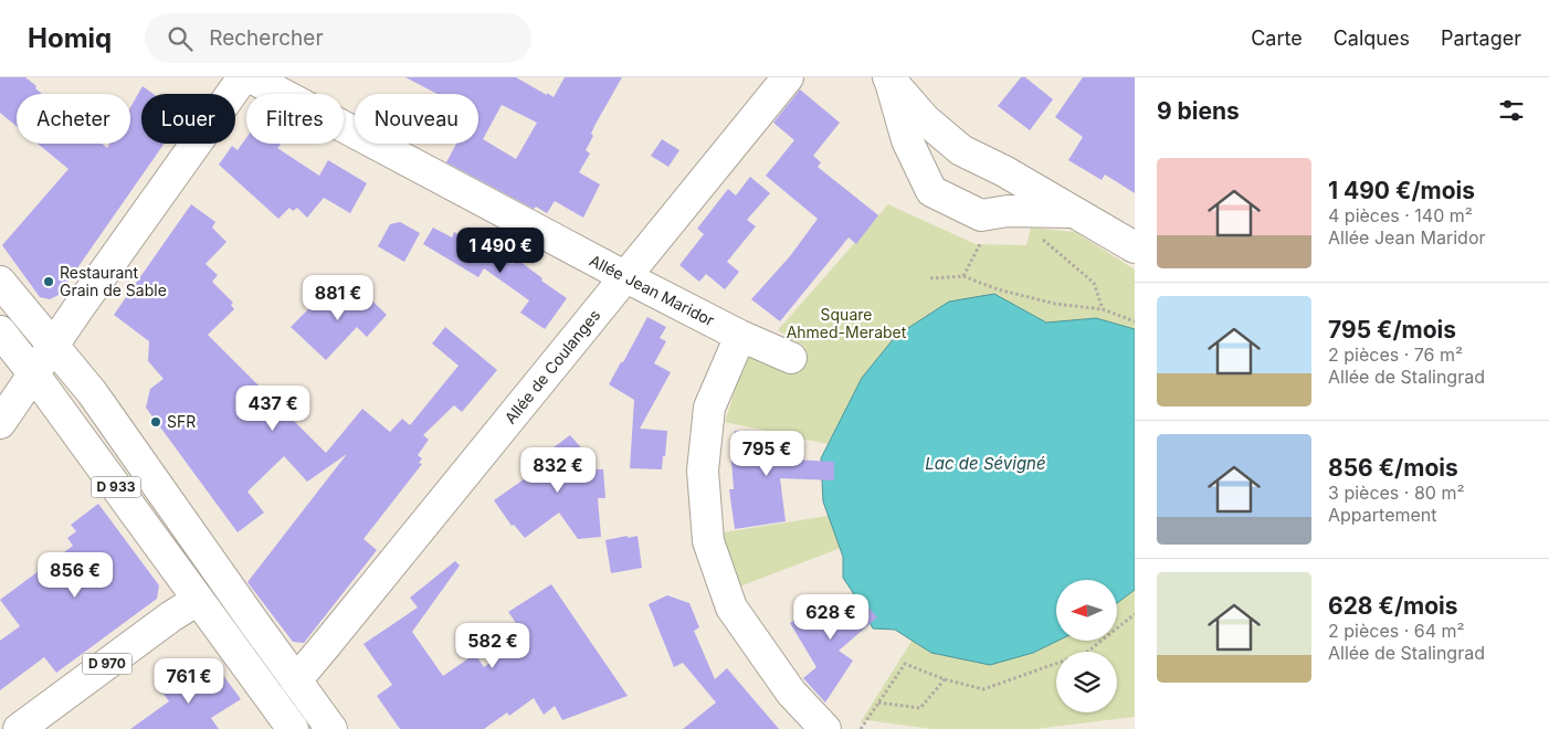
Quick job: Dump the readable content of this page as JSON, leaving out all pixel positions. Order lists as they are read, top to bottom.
{
  "streets": {
    "main road": [
      "Allée Jean Maridor",
      "Allée de Coulanges",
      "D 933",
      "D 970"
    ]
  },
  "crossings": [
    ["Allée Jean Maridor", "Allée de Coulanges"],
    ["Allée de Coulanges", "D 933"],
    ["D 933", "D 970"]
  ],
  "water": ["Lac de Sévigné"],
  "parks": ["Square Ahmed-Merabet"],
  "places": ["Restaurant Grain de Sable", "SFR"],
  "north": "left",
  "page": {
    "header": "Homiq",
    "search": "Rechercher",
    "nav": ["Carte", "Calques", "Partager"],
    "heading": "9 biens",
    "chip": [
      "Acheter",
      "Louer",
      "Filtres",
      "Nouveau"
    ],
    "list": [
      {
        "name": "1 490 €/mois",
        "note": "4 pièces · 140 m² · Allée Jean Maridor"
      },
      {
        "name": "795 €/mois",
        "note": "2 pièces · 76 m² · Allée de Stalingrad"
      },
      {
        "name": "856 €/mois",
        "note": "3 pièces · 80 m² · Appartement"
      },
      {
        "name": "628 €/mois",
        "note": "2 pièces · 64 m² · Allée de Stalingrad"
      }
    ],
    "price": [
      "1 490 €",
      "881 €",
      "437 €",
      "795 €",
      "832 €",
      "856 €",
      "628 €",
      "582 €",
      "761 €"
    ]
  }
}
